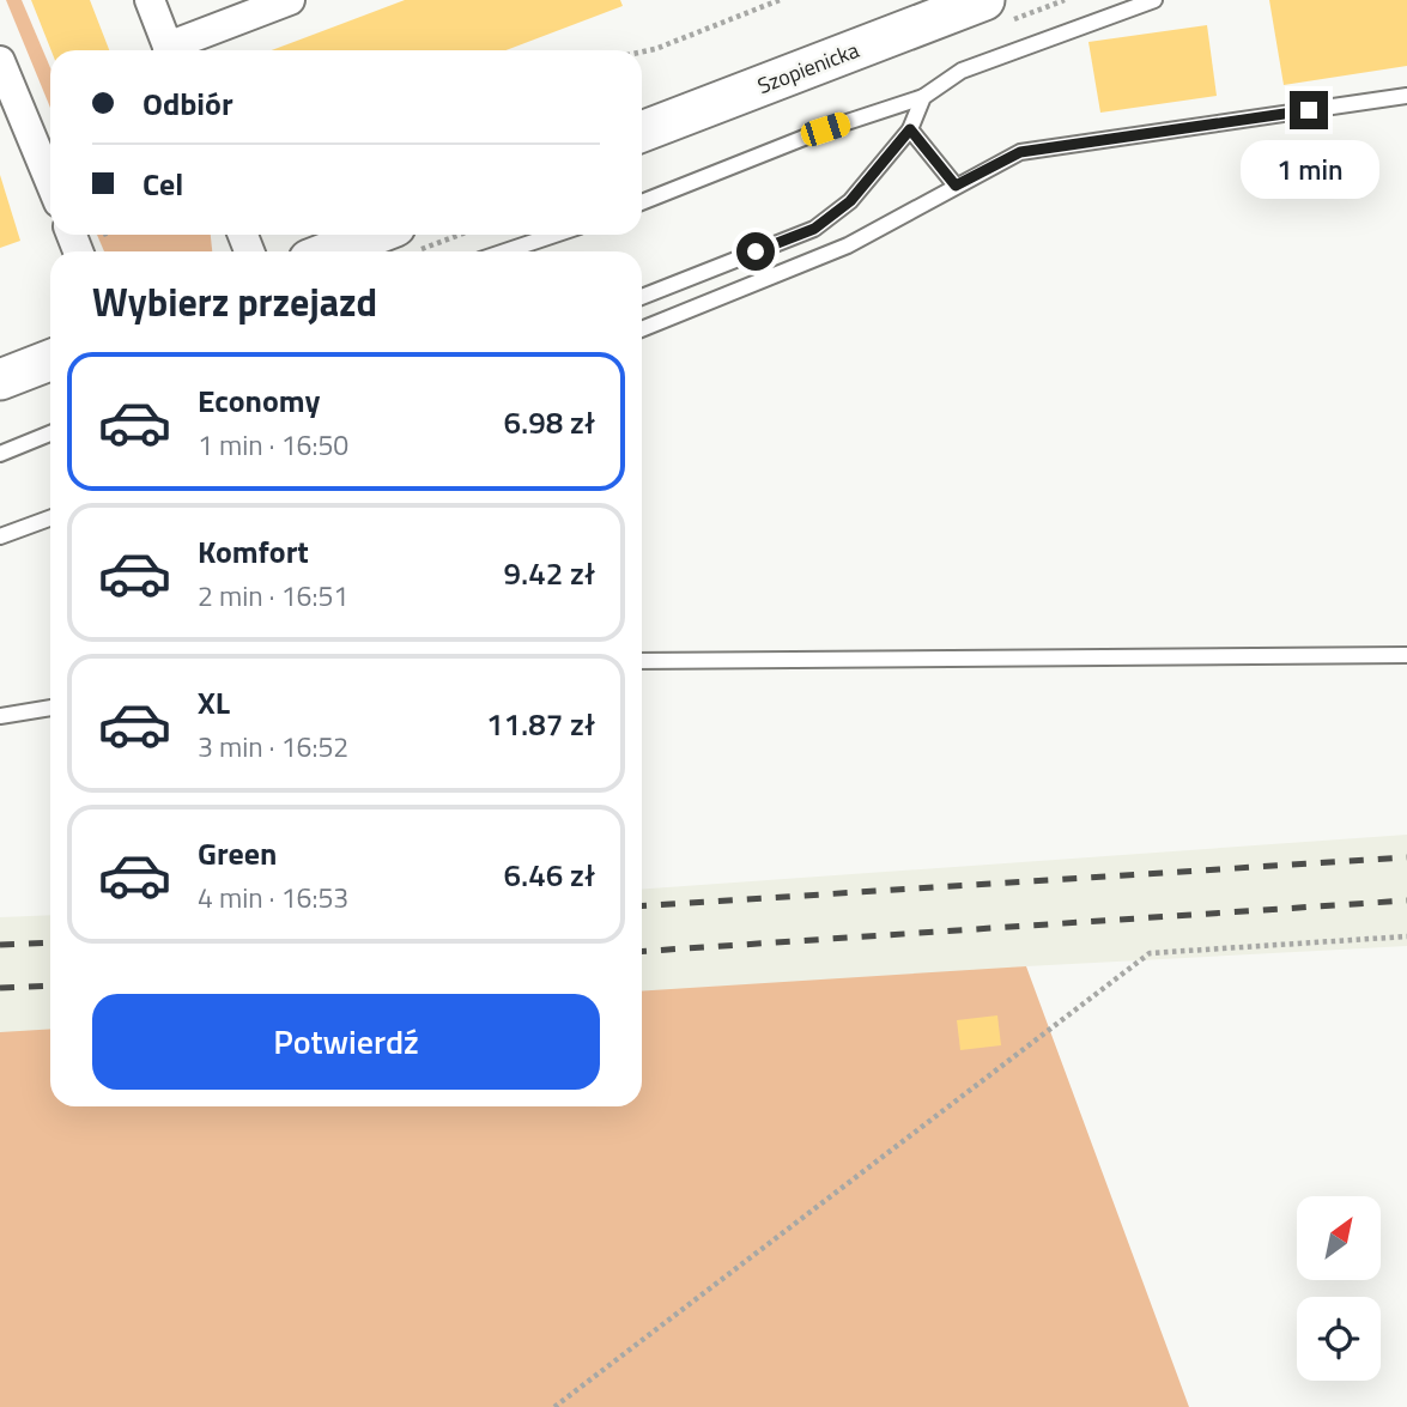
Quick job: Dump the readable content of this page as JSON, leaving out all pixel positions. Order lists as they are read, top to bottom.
{
  "streets": {
    "street": ["Szopienicka"]
  },
  "north": "top right",
  "page": {
    "banner": ["Odbiór", "Cel"],
    "bubble": "1 min",
    "heading": "Wybierz przejazd",
    "list": [
      {
        "name": "Economy",
        "note": "1 min · 16:50",
        "value": "6.98 zł"
      },
      {
        "name": "Komfort",
        "note": "2 min · 16:51",
        "value": "9.42 zł"
      },
      {
        "name": "XL",
        "note": "3 min · 16:52",
        "value": "11.87 zł"
      },
      {
        "name": "Green",
        "note": "4 min · 16:53",
        "value": "6.46 zł"
      }
    ],
    "buttons": "Potwierdź"
  }
}
